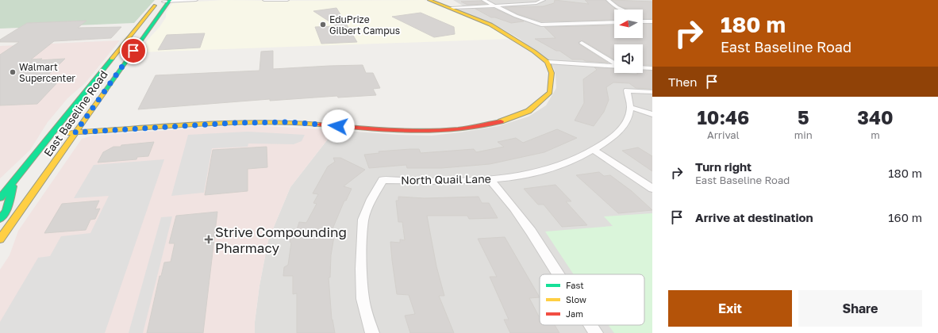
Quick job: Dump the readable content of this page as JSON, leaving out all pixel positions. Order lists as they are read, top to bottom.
{
  "streets": {
    "main road": ["East Baseline Road"],
    "street": ["North Quail Lane"]
  },
  "places": {
    "other": ["EduPrize Gilbert Campus", "Walmart Supercenter"],
    "health": ["Strive Compounding Pharmacy"]
  },
  "legend": ["Fast", "Slow", "Jam"],
  "north": "left",
  "page": {
    "turn": ["180 m", "East Baseline Road"],
    "then": "Then",
    "eta": [
      "10:46",
      "Arrival",
      "5",
      "min",
      "340",
      "m"
    ],
    "list": [
      {
        "name": "Turn right",
        "note": "East Baseline Road",
        "value": "180 m"
      },
      {
        "name": "Arrive at destination",
        "value": "160 m"
      }
    ],
    "buttons": ["Exit", "Share"]
  }
}
